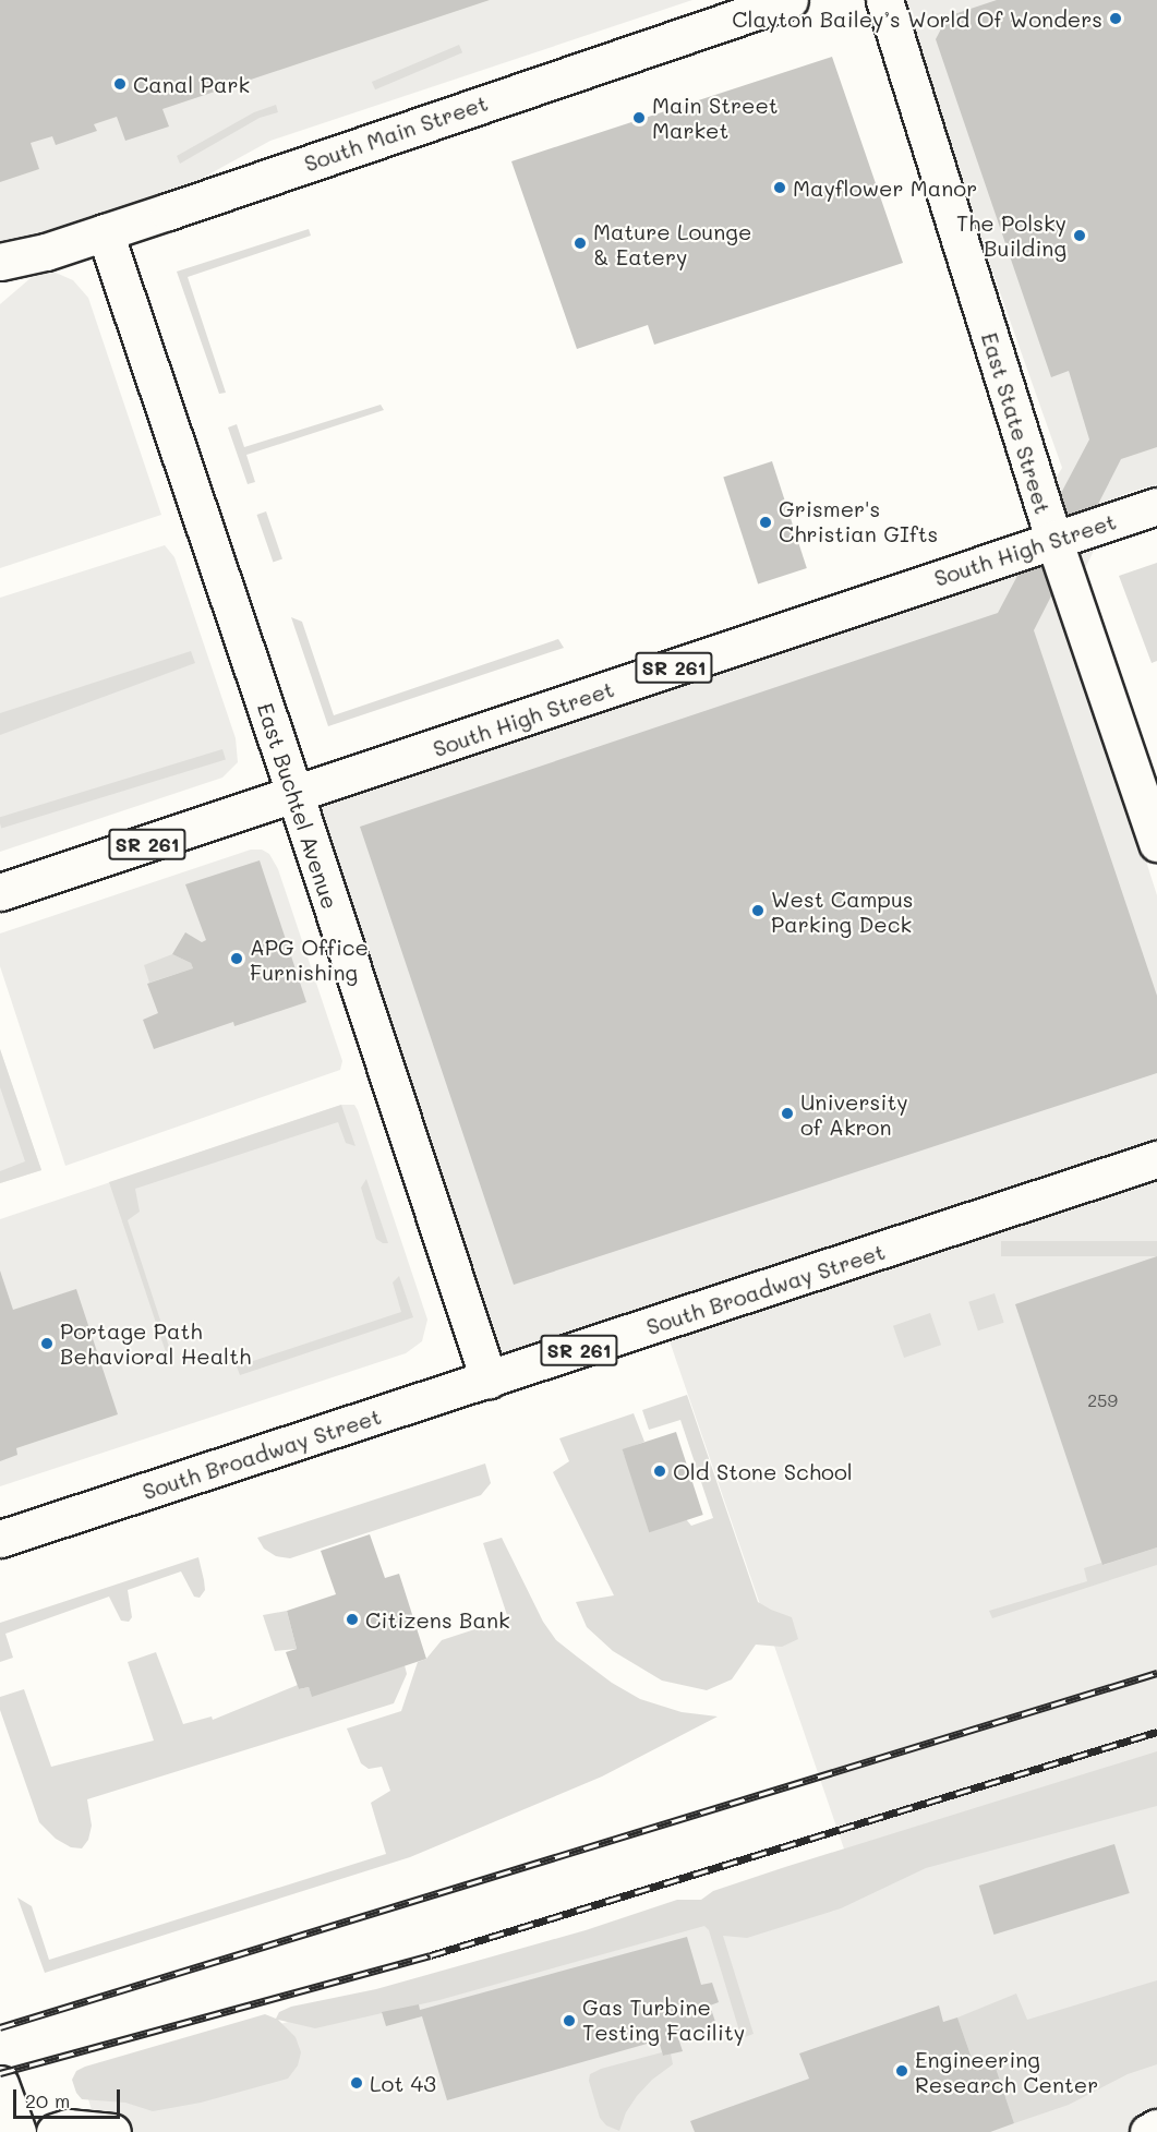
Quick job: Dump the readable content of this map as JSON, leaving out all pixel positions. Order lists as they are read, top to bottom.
{
  "streets": {
    "main road": [
      "South Main Street",
      "East State Street",
      "South High Street",
      "SR 261",
      "East Buchtel Avenue",
      "South Broadway Street"
    ]
  },
  "crossings": [
    ["South Main Street", "East Buchtel Avenue"],
    ["East State Street", "South High Street"],
    ["South High Street", "East Buchtel Avenue"],
    ["East Buchtel Avenue", "South Broadway Street"]
  ],
  "places": [
    "Clayton Bailey’s World Of Wonders",
    "Canal Park",
    "Main Street Market",
    "Mayflower Manor",
    "The Polsky Building",
    "Mature Lounge & Eatery",
    "Grismer's Christian GIfts",
    "West Campus Parking Deck",
    "APG Office Furnishing",
    "University of Akron",
    "Portage Path Behavioral Health",
    "Old Stone School",
    "Citizens Bank",
    "Gas Turbine Testing Facility",
    "Engineering Research Center",
    "Lot 43"
  ],
  "house_numbers": ["259"],
  "scale_bar": "20 m"
}
